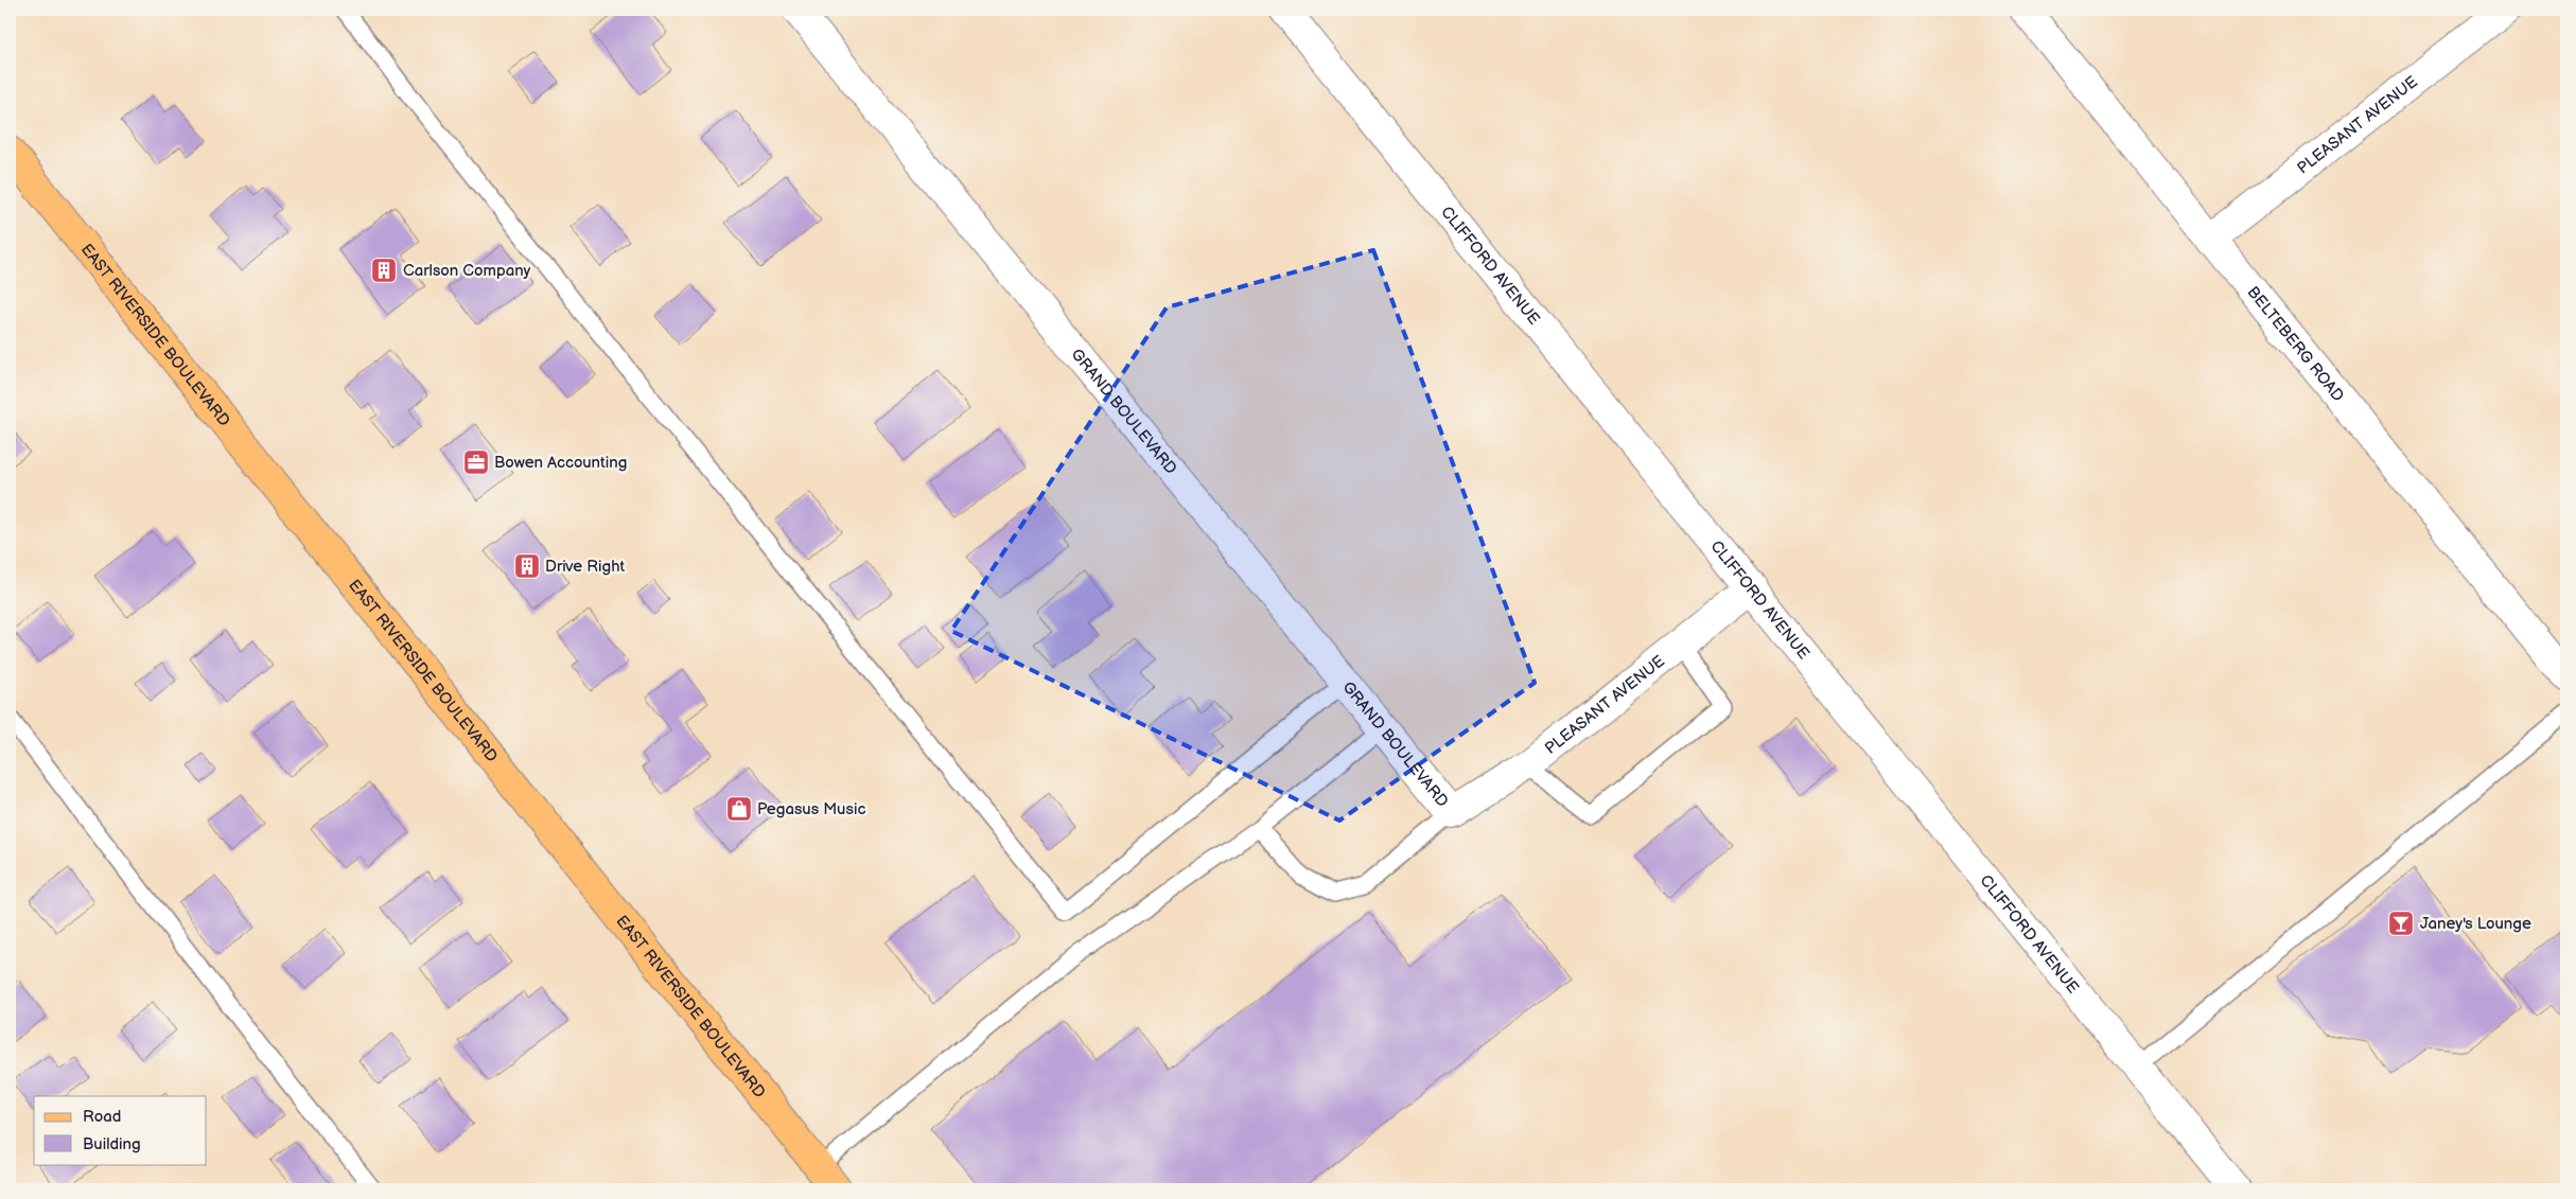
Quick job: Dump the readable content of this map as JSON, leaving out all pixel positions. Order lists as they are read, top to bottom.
{
  "streets": {
    "main road": ["EAST RIVERSIDE BOULEVARD"],
    "street": [
      "PLEASANT AVENUE",
      "CLIFFORD AVENUE",
      "BELTEBERG ROAD",
      "GRAND BOULEVARD"
    ]
  },
  "crossings": [
    ["PLEASANT AVENUE", "CLIFFORD AVENUE"],
    ["PLEASANT AVENUE", "BELTEBERG ROAD"],
    ["PLEASANT AVENUE", "GRAND BOULEVARD"]
  ],
  "places": {
    "building": ["Carlson Company", "Drive Right"],
    "office": ["Bowen Accounting"],
    "shop": ["Pegasus Music"],
    "bar": ["Janey's Lounge"]
  },
  "legend": ["Road", "Building"]
}
